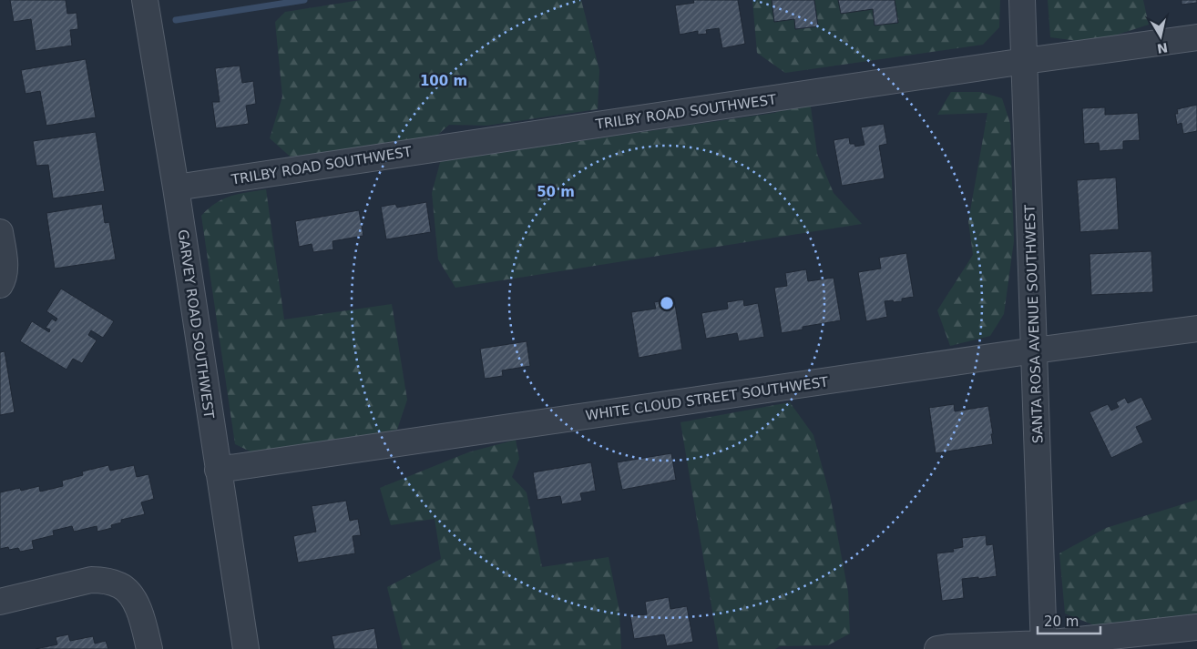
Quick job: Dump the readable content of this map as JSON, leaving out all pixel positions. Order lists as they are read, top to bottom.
{
  "streets": {
    "street": [
      "TRILBY ROAD SOUTHWEST",
      "GARVEY ROAD SOUTHWEST",
      "SANTA ROSA AVENUE SOUTHWEST",
      "WHITE CLOUD STREET SOUTHWEST"
    ]
  },
  "crossings": [
    ["TRILBY ROAD SOUTHWEST", "GARVEY ROAD SOUTHWEST"],
    ["TRILBY ROAD SOUTHWEST", "SANTA ROSA AVENUE SOUTHWEST"],
    ["GARVEY ROAD SOUTHWEST", "WHITE CLOUD STREET SOUTHWEST"],
    ["SANTA ROSA AVENUE SOUTHWEST", "WHITE CLOUD STREET SOUTHWEST"]
  ],
  "scale_bar": "20 m",
  "north": "bottom",
  "rings": ["100 m", "50 m"]
}
